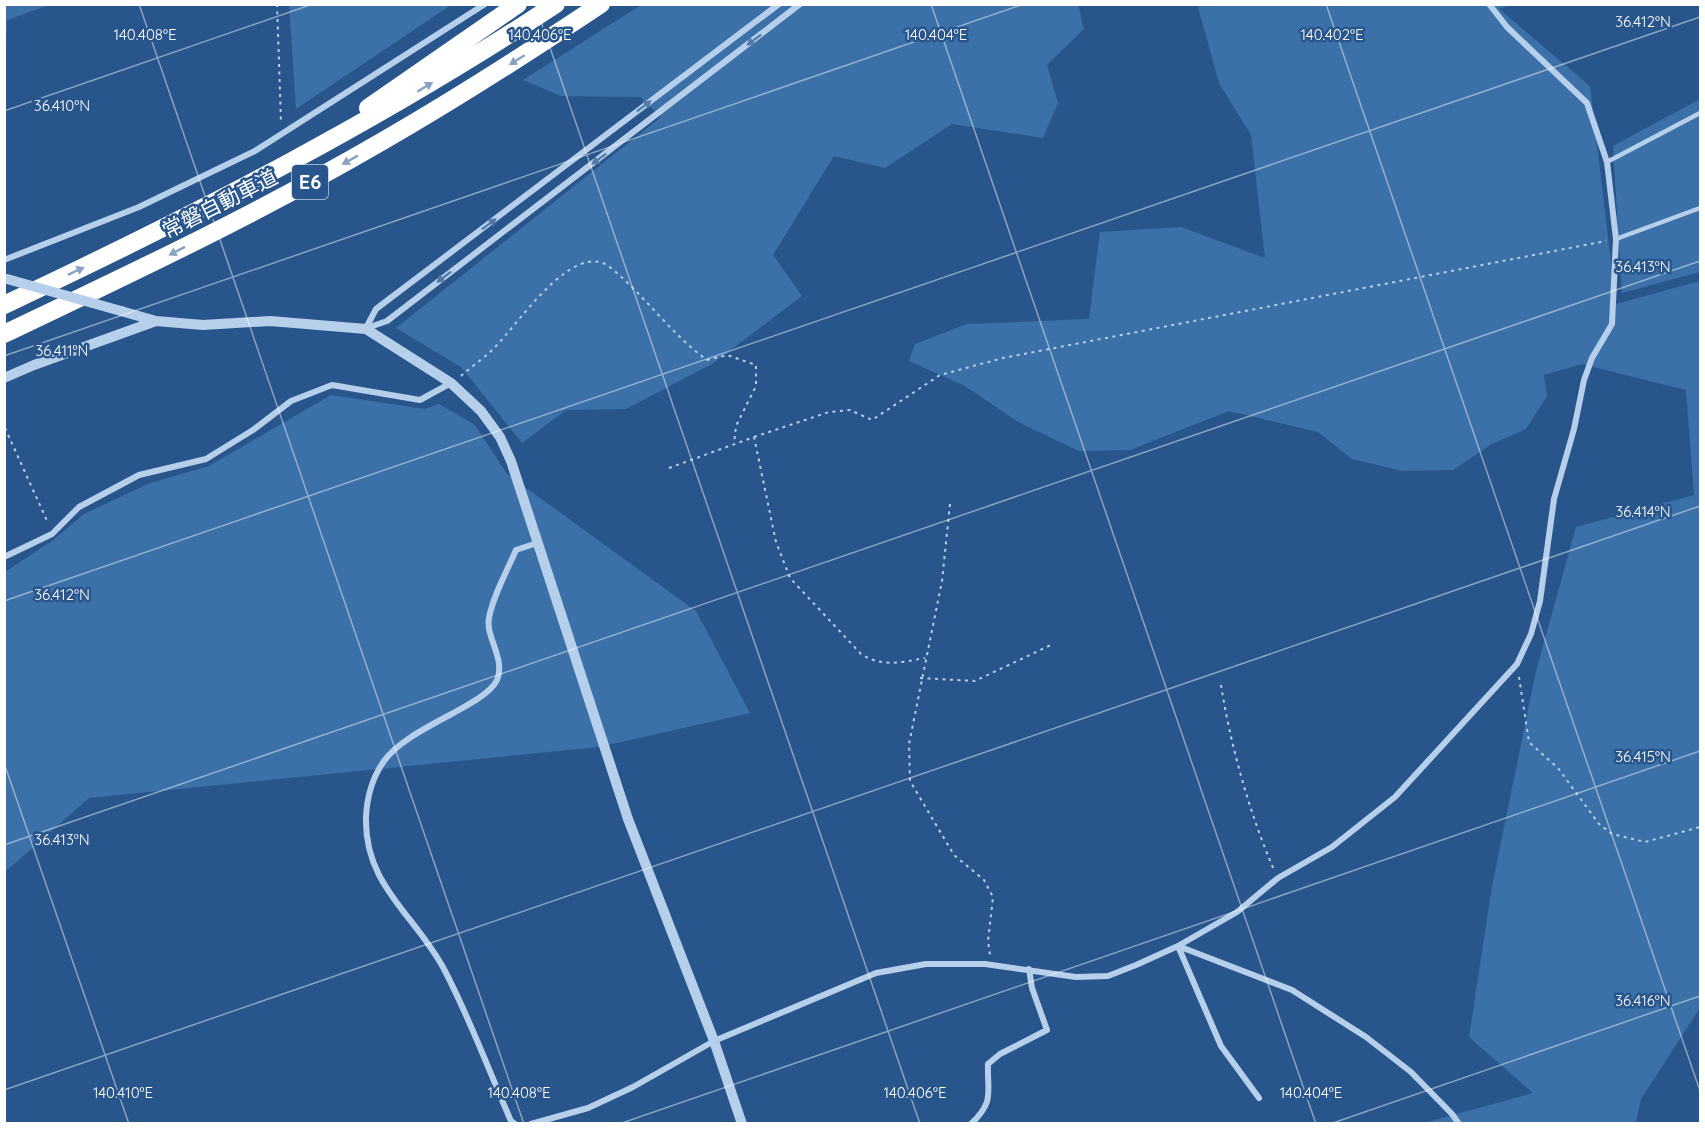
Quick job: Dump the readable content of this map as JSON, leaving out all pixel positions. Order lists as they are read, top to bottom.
{
  "streets": {
    "highway": ["E6", "常磐自動車道"]
  },
  "coordinates": [
    "36.412°N",
    "140.408°E",
    "140.406°E",
    "140.404°E",
    "140.402°E",
    "36.410°N",
    "36.413°N",
    "36.411°N",
    "36.414°N",
    "36.415°N",
    "36.416°N",
    "140.410°E"
  ]
}
